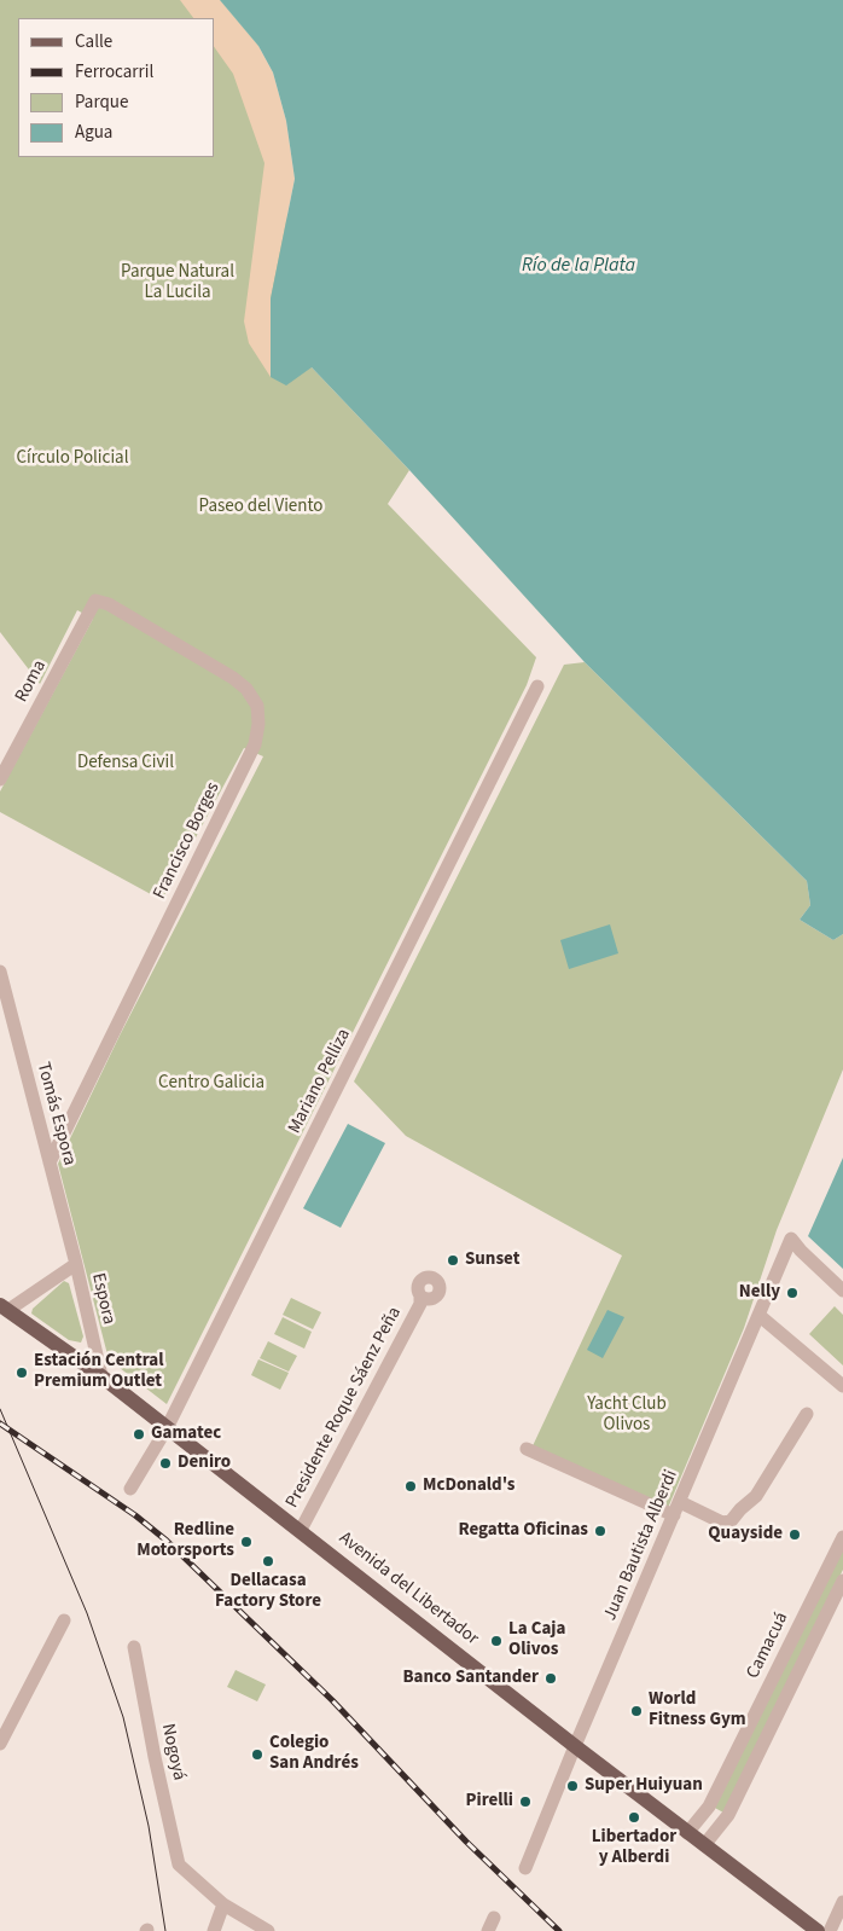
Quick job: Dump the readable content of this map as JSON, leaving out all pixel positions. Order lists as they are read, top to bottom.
{
  "streets": {
    "main road": ["Avenida del Libertador"],
    "street": [
      "Roma",
      "Francisco Borges",
      "Mariano Pelliza",
      "Tomás Espora",
      "Espora",
      "Presidente Roque Sáenz Peña",
      "Juan Bautista Alberdi",
      "Camacuá",
      "Nogoyá"
    ]
  },
  "crossings": [
    ["Roma", "Francisco Borges"],
    ["Francisco Borges", "Tomás Espora"],
    ["Mariano Pelliza", "Avenida del Libertador"],
    ["Tomás Espora", "Espora"],
    ["Espora", "Avenida del Libertador"],
    ["Presidente Roque Sáenz Peña", "Avenida del Libertador"],
    ["Juan Bautista Alberdi", "Avenida del Libertador"],
    ["Avenida del Libertador", "Camacuá"]
  ],
  "water": ["Río de la Plata"],
  "parks": [
    "Parque Natural La Lucila",
    "Círculo Policial",
    "Paseo del Viento",
    "Defensa Civil",
    "Centro Galicia",
    "Yacht Club Olivos"
  ],
  "places": [
    "Sunset",
    "Nelly",
    "Estación Central Premium Outlet",
    "Gamatec",
    "Deniro",
    "McDonald's",
    "Regatta Oficinas",
    "Quayside",
    "Redline Motorsports",
    "Dellacasa Factory Store",
    "La Caja Olivos",
    "Banco Santander",
    "World Fitness Gym",
    "Colegio San Andrés",
    "Super Huiyuan",
    "Pirelli",
    "Libertador y Alberdi"
  ],
  "legend": [
    "Calle",
    "Ferrocarril",
    "Parque",
    "Agua"
  ]
}
